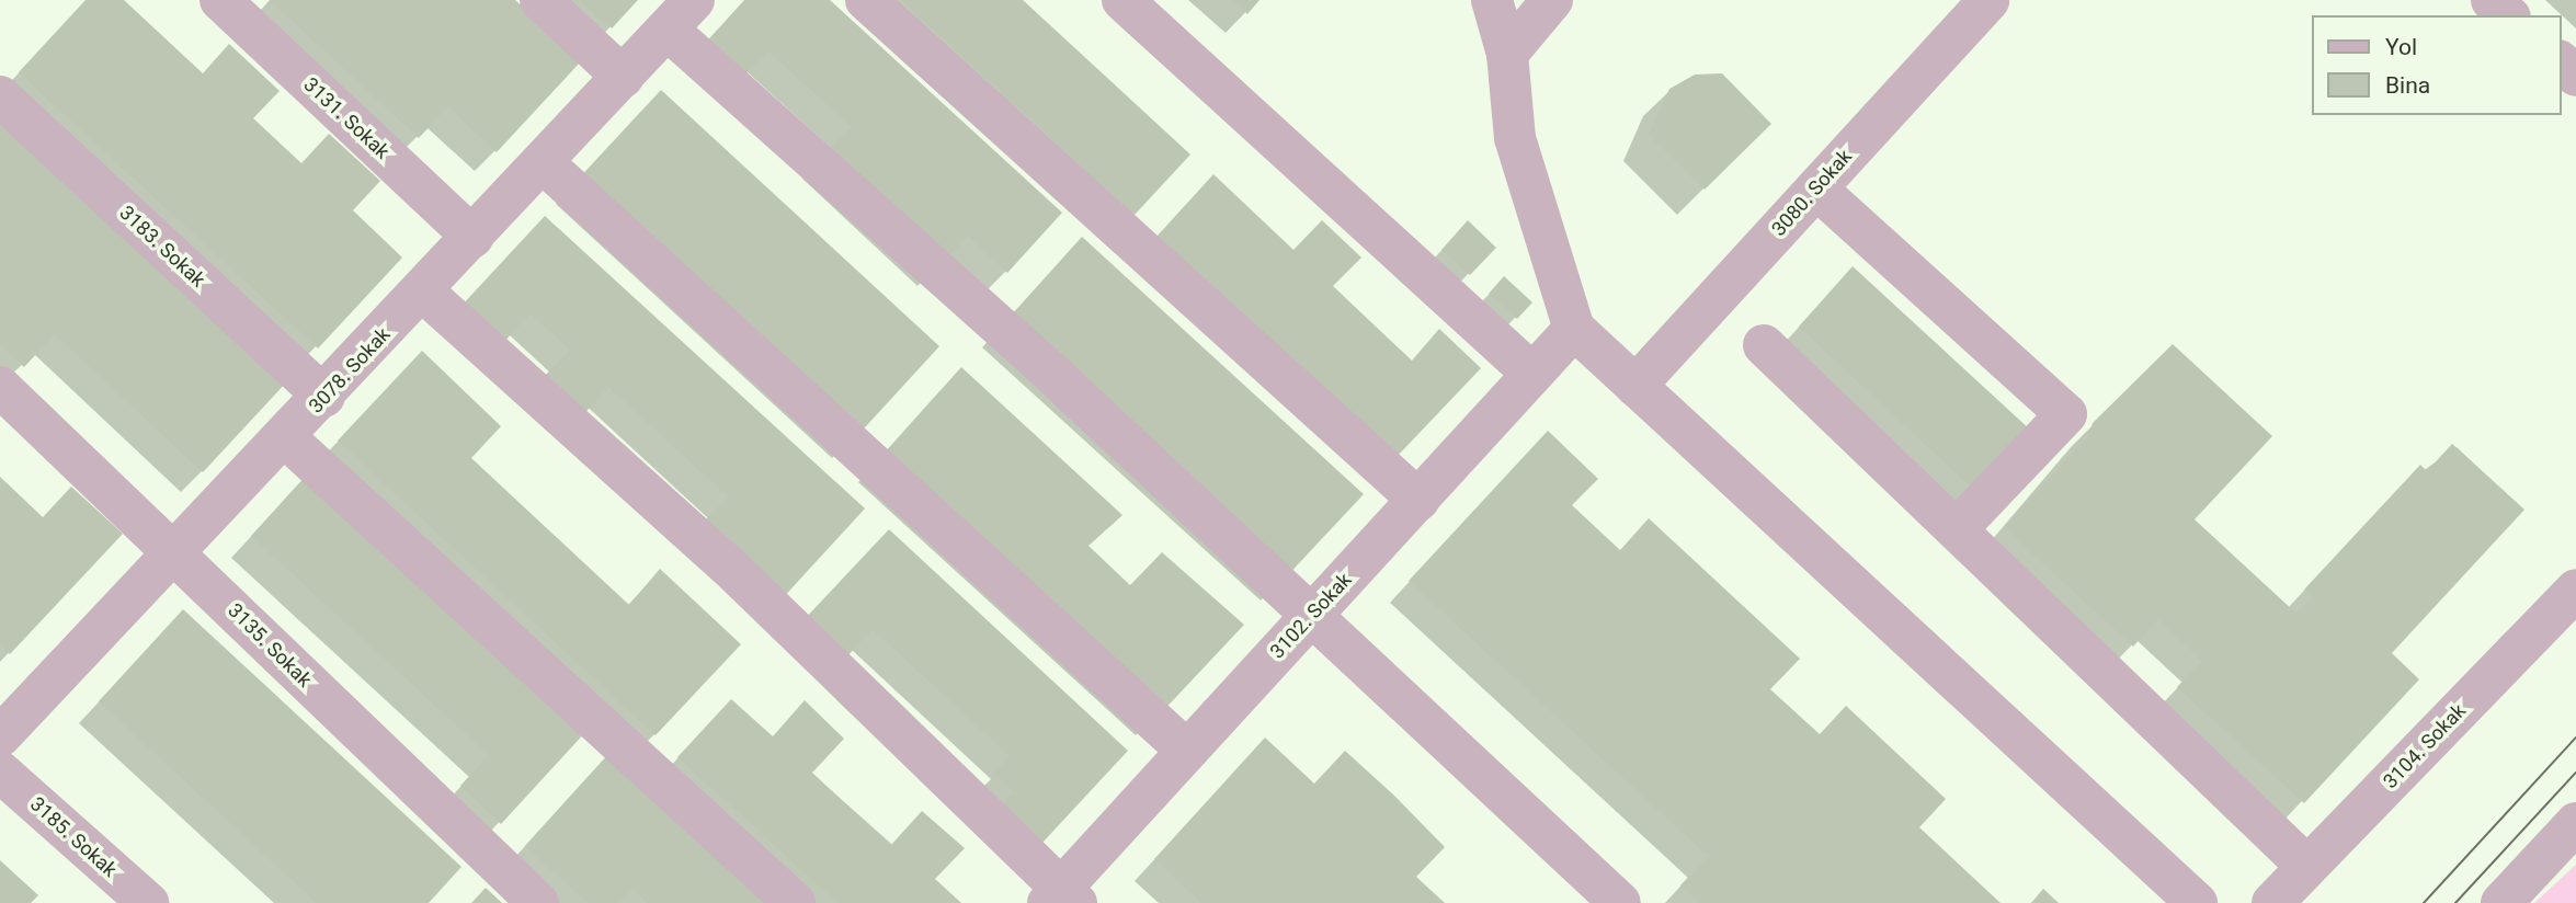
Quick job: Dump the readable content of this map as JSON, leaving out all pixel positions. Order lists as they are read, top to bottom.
{
  "streets": {
    "street": [
      "3131. Sokak",
      "3080. Sokak",
      "3183. Sokak",
      "3078. Sokak",
      "3102. Sokak",
      "3135. Sokak",
      "3104. Sokak",
      "3185. Sokak"
    ]
  },
  "crossings": [
    ["3131. Sokak", "3078. Sokak"],
    ["3183. Sokak", "3078. Sokak"],
    ["3078. Sokak", "3135. Sokak"]
  ],
  "legend": ["Yol", "Bina"]
}
